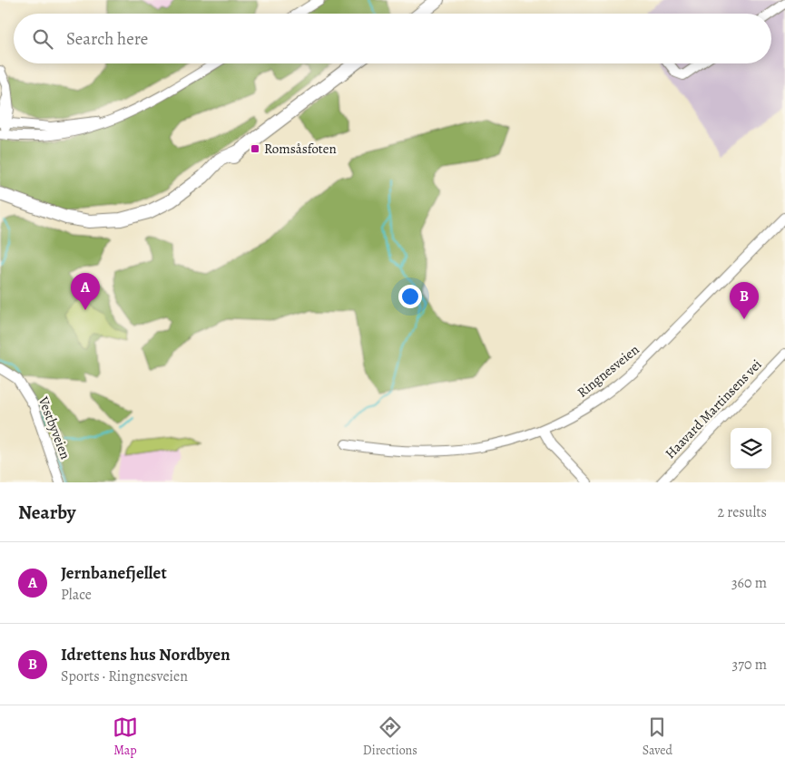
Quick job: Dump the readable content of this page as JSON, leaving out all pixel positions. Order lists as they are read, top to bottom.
{
  "streets": {
    "street": ["Ringnesveien", "Haavard Martinsens vei", "Vestbyveien"]
  },
  "places": {
    "transit": ["Romsåsfoten"]
  },
  "page": {
    "search": "Search here",
    "pins": ["A", "B"],
    "heading": ["Nearby", "2 results"],
    "list": [
      {
        "mark": "A",
        "name": "Jernbanefjellet",
        "note": "Place",
        "value": "360 m"
      },
      {
        "mark": "B",
        "name": "Idrettens hus Nordbyen",
        "note": "Sports · Ringnesveien",
        "value": "370 m"
      }
    ],
    "nav": ["Map", "Directions", "Saved"]
  }
}
